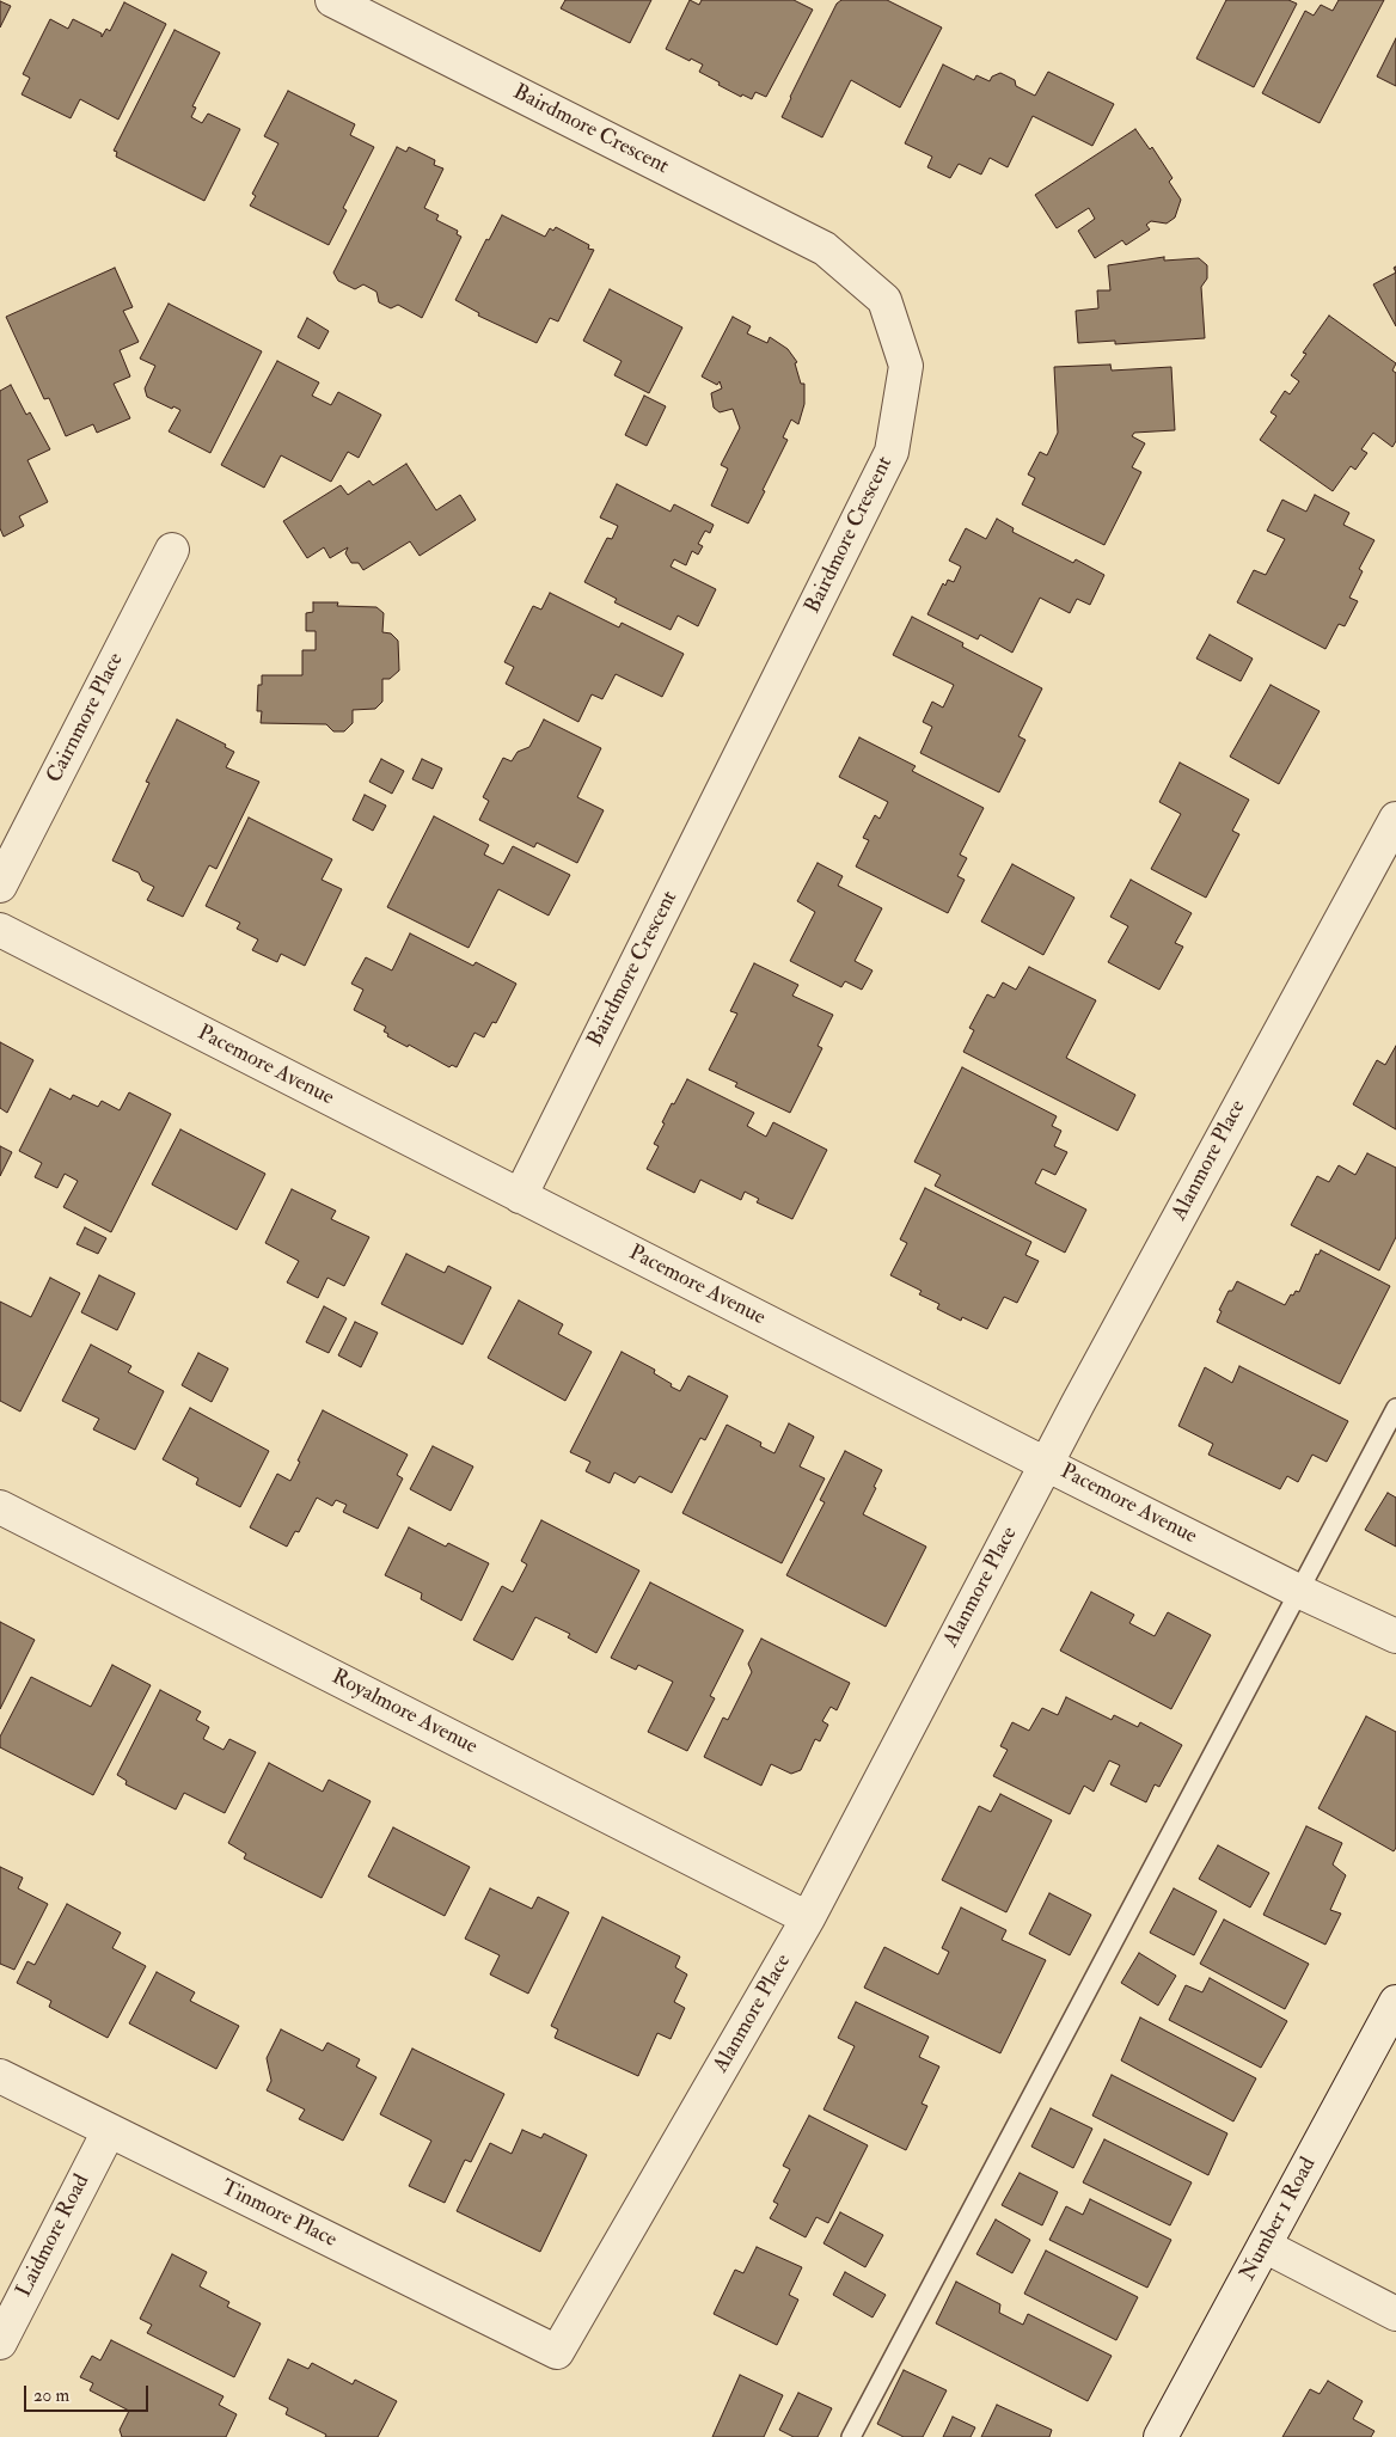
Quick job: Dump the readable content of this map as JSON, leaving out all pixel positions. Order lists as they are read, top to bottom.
{
  "streets": {
    "street": [
      "Bairdmore Crescent",
      "Cairnmore Place",
      "Pacemore Avenue",
      "Alanmore Place",
      "Royalmore Avenue",
      "Tinmore Place",
      "Number 1 Road",
      "Laidmore Road"
    ]
  },
  "crossings": [
    ["Bairdmore Crescent", "Pacemore Avenue"],
    ["Pacemore Avenue", "Alanmore Place"],
    ["Alanmore Place", "Royalmore Avenue"],
    ["Alanmore Place", "Tinmore Place"],
    ["Tinmore Place", "Laidmore Road"]
  ],
  "scale_bar": "20 m"
}
